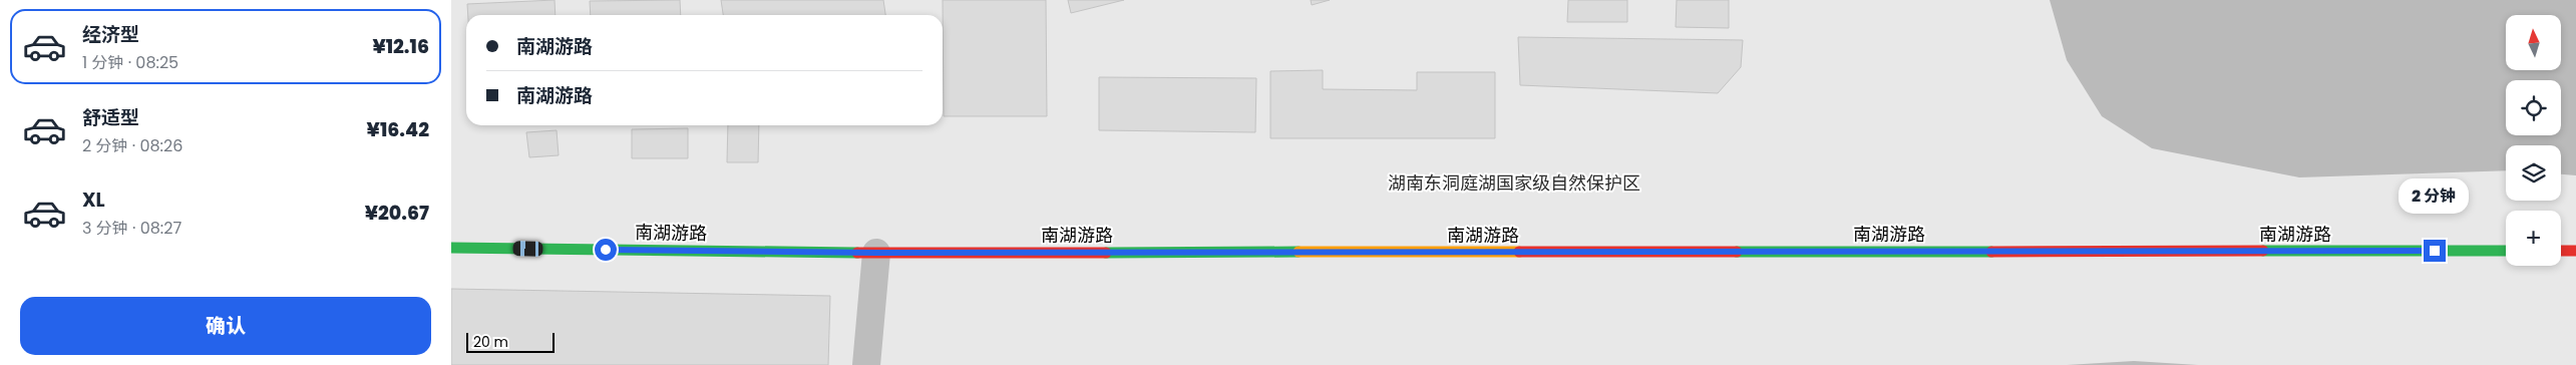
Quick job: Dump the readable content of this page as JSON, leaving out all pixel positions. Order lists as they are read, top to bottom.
{
  "streets": {
    "street": ["南湖游路"]
  },
  "parks": ["湖南东洞庭湖国家级自然保护区"],
  "scale_bar": "20 m",
  "north": "top",
  "page": {
    "list": [
      {
        "name": "经济型",
        "note": "1 分钟 · 08:25",
        "value": "¥12.16"
      },
      {
        "name": "舒适型",
        "note": "2 分钟 · 08:26",
        "value": "¥16.42"
      },
      {
        "name": "XL",
        "note": "3 分钟 · 08:27",
        "value": "¥20.67"
      }
    ],
    "map_buttons": "+",
    "banner": ["南湖游路", "南湖游路"],
    "bubble": "2 分钟",
    "buttons": "确认",
    "scale": "20 m"
  }
}
